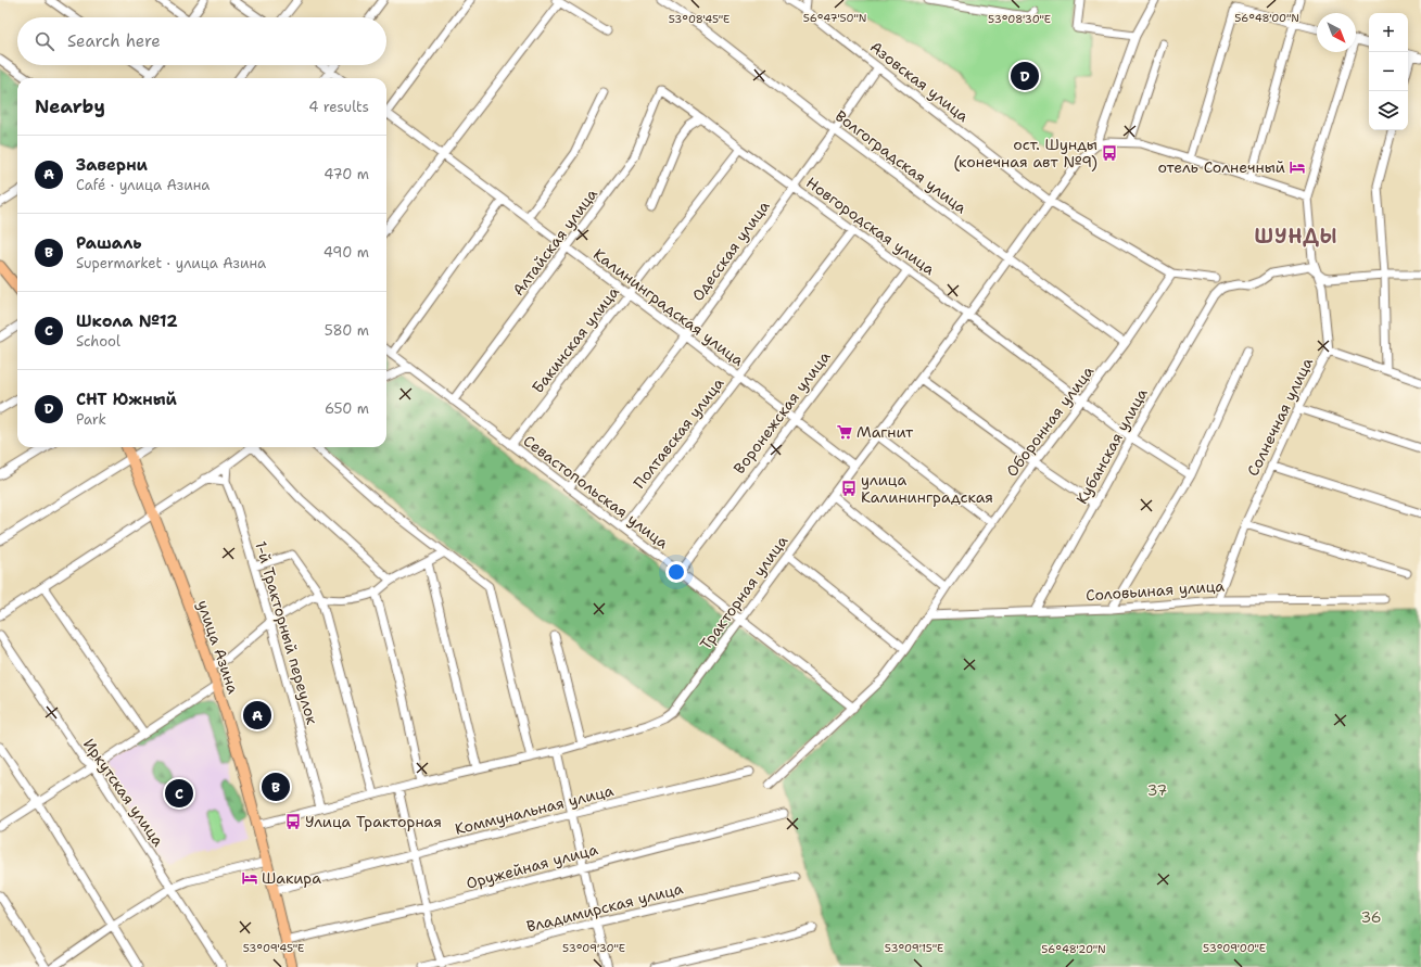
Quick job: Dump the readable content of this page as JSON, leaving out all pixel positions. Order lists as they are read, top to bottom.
{
  "streets": {
    "main road": ["улица Азина"],
    "street": [
      "Азовская улица",
      "Волгоградская улица",
      "Новгородская улица",
      "Алтайская улица",
      "Одесская улица",
      "Калининградская улица",
      "Бакинская улица",
      "Воронежская улица",
      "Солнечная улица",
      "Оборонная улица",
      "Полтавская улица",
      "Кубанская улица",
      "Севастопольская улица",
      "Соловьиная улица",
      "Тракторная улица",
      "1-й Тракторный переулок",
      "Иркутская улица",
      "Коммунальная улица",
      "Оружейная улица",
      "Владимирская улица"
    ]
  },
  "crossings": [
    ["Азовская улица", "Одесская улица"],
    ["Азовская улица", "Оборонная улица"],
    ["Азовская улица", "Тракторная улица"],
    ["Волгоградская улица", "Одесская улица"],
    ["Волгоградская улица", "Оборонная улица"],
    ["Волгоградская улица", "Тракторная улица"],
    ["Новгородская улица", "Алтайская улица"],
    ["Новгородская улица", "Одесская улица"],
    ["Новгородская улица", "Бакинская улица"],
    ["Новгородская улица", "Воронежская улица"],
    ["Новгородская улица", "Оборонная улица"],
    ["Новгородская улица", "Полтавская улица"],
    ["Новгородская улица", "Кубанская улица"],
    ["Новгородская улица", "Тракторная улица"],
    ["Алтайская улица", "Калининградская улица"],
    ["Алтайская улица", "Севастопольская улица"],
    ["Одесская улица", "Калининградская улица"],
    ["Одесская улица", "Севастопольская улица"],
    ["Калининградская улица", "Бакинская улица"],
    ["Калининградская улица", "Воронежская улица"],
    ["Калининградская улица", "Полтавская улица"],
    ["Калининградская улица", "Тракторная улица"],
    ["Бакинская улица", "Севастопольская улица"],
    ["Воронежская улица", "Севастопольская улица"],
    ["Солнечная улица", "Кубанская улица"],
    ["Солнечная улица", "Соловьиная улица"],
    ["Оборонная улица", "Севастопольская улица"],
    ["Оборонная улица", "Соловьиная улица"],
    ["Полтавская улица", "Севастопольская улица"],
    ["Кубанская улица", "Соловьиная улица"],
    ["Севастопольская улица", "Тракторная улица"],
    ["Тракторная улица", "1-й Тракторный переулок"],
    ["Тракторная улица", "улица Азина"],
    ["улица Азина", "Коммунальная улица"],
    ["улица Азина", "Оружейная улица"]
  ],
  "districts": ["ШУНДЫ"],
  "parks": ["37", "36"],
  "places": {
    "bus stop": ["ост. Шунды (конечная авт №9)", "улица Калининградская", "Улица Тракторная"],
    "hotel": ["отель Солнечный", "Шакира"],
    "supermarket": ["Магнит"]
  },
  "north": "bottom right",
  "page": {
    "map_buttons": ["+", "−"],
    "search": "Search here",
    "pins": [
      "D",
      "A",
      "B",
      "C"
    ],
    "heading": ["Nearby", "4 results"],
    "list": [
      {
        "mark": "A",
        "name": "Заверни",
        "note": "Café · улица Азина",
        "value": "470 m"
      },
      {
        "mark": "B",
        "name": "Рашаль",
        "note": "Supermarket · улица Азина",
        "value": "490 m"
      },
      {
        "mark": "C",
        "name": "Школа №12",
        "note": "School",
        "value": "580 m"
      },
      {
        "mark": "D",
        "name": "СНТ Южный",
        "note": "Park",
        "value": "650 m"
      }
    ]
  },
  "coordinates": [
    "56°47'50\"N",
    "56°48'00\"N",
    "53°08'45\"E",
    "53°08'30\"E",
    "53°09'45\"E",
    "53°09'30\"E",
    "53°09'15\"E",
    "53°09'00\"E",
    "56°48'20\"N"
  ]
}
